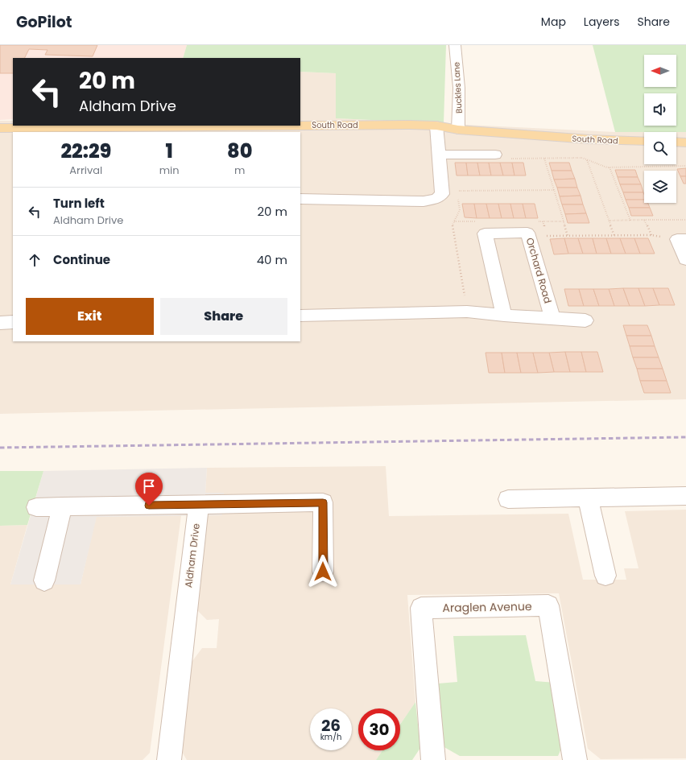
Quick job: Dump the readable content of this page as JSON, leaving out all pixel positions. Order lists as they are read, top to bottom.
{
  "streets": {
    "main road": ["South Road"],
    "street": [
      "Buckles Lane",
      "Orchard Road",
      "Aldham Drive",
      "Araglen Avenue"
    ]
  },
  "crossings": [
    ["Buckles Lane", "South Road"]
  ],
  "north": "left",
  "page": {
    "header": "GoPilot",
    "nav": ["Map", "Layers", "Share"],
    "turn": ["20 m", "Aldham Drive"],
    "eta": [
      "22:29",
      "Arrival",
      "1",
      "min",
      "80",
      "m"
    ],
    "list": [
      {
        "name": "Turn left",
        "note": "Aldham Drive",
        "value": "20 m"
      },
      {
        "name": "Continue",
        "value": "40 m"
      }
    ],
    "buttons": ["Exit", "Share"],
    "speed": "26 km/h",
    "limit": "30"
  }
}
